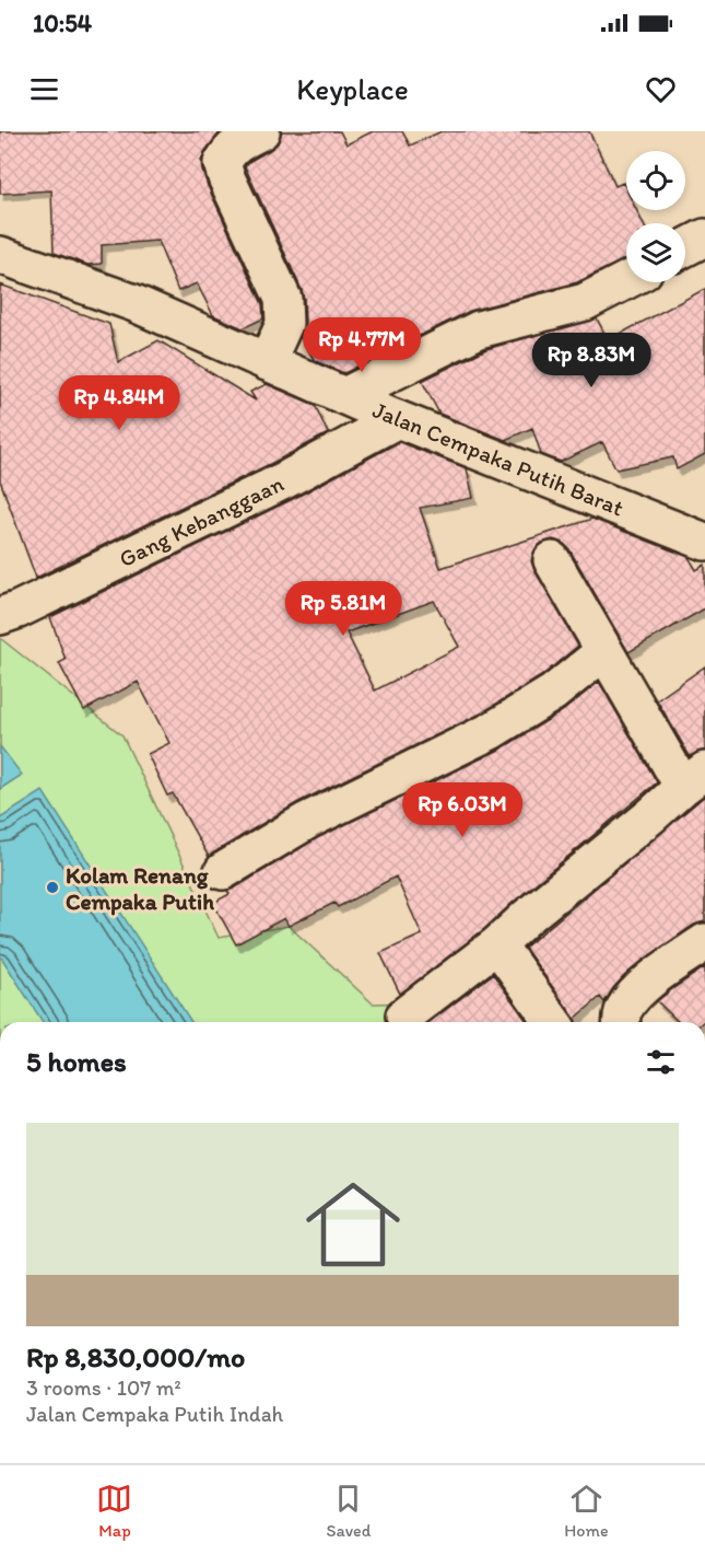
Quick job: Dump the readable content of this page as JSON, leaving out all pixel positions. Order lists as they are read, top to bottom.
{
  "streets": {
    "street": ["Jalan Cempaka Putih Barat", "Gang Kebanggaan"]
  },
  "crossings": [
    ["Jalan Cempaka Putih Barat", "Gang Kebanggaan"]
  ],
  "places": ["Kolam Renang Cempaka Putih"],
  "page": {
    "status": "10:54",
    "header": "Keyplace",
    "price": [
      "Rp 4.77M",
      "Rp 8.83M",
      "Rp 4.84M",
      "Rp 5.81M",
      "Rp 6.03M"
    ],
    "heading": "5 homes",
    "list": [
      {
        "name": "Rp 8,830,000/mo",
        "note": "3 rooms · 107 m² · Jalan Cempaka Putih Indah"
      }
    ],
    "tabs": ["Map", "Saved", "Home"]
  }
}
